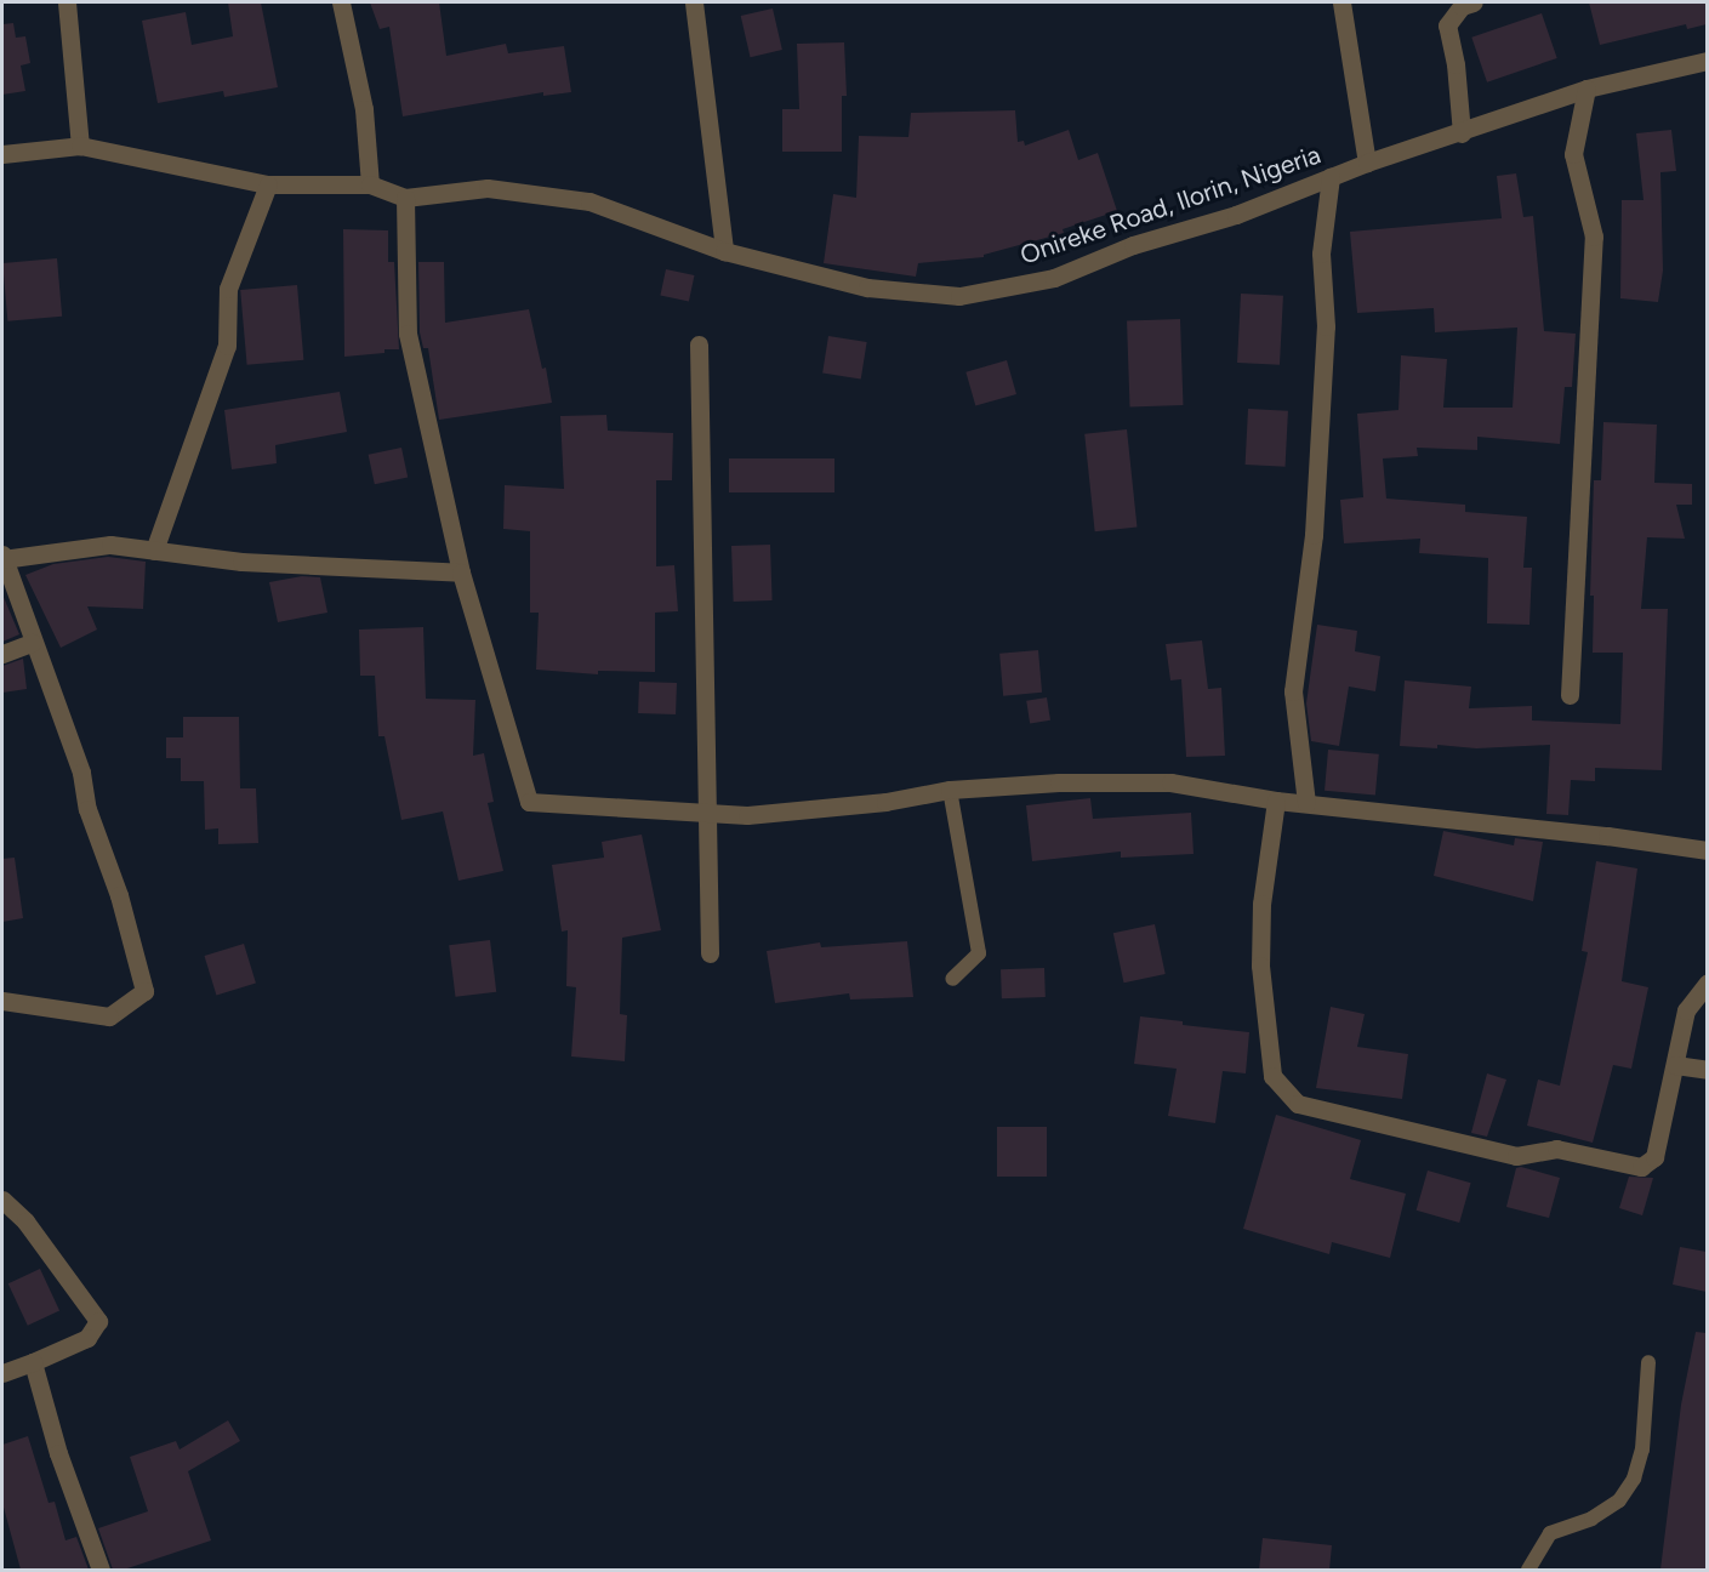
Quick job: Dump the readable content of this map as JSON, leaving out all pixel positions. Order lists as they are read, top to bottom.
{
  "streets": {
    "street": ["Onireke Road, Ilorin, Nigeria"]
  }
}
